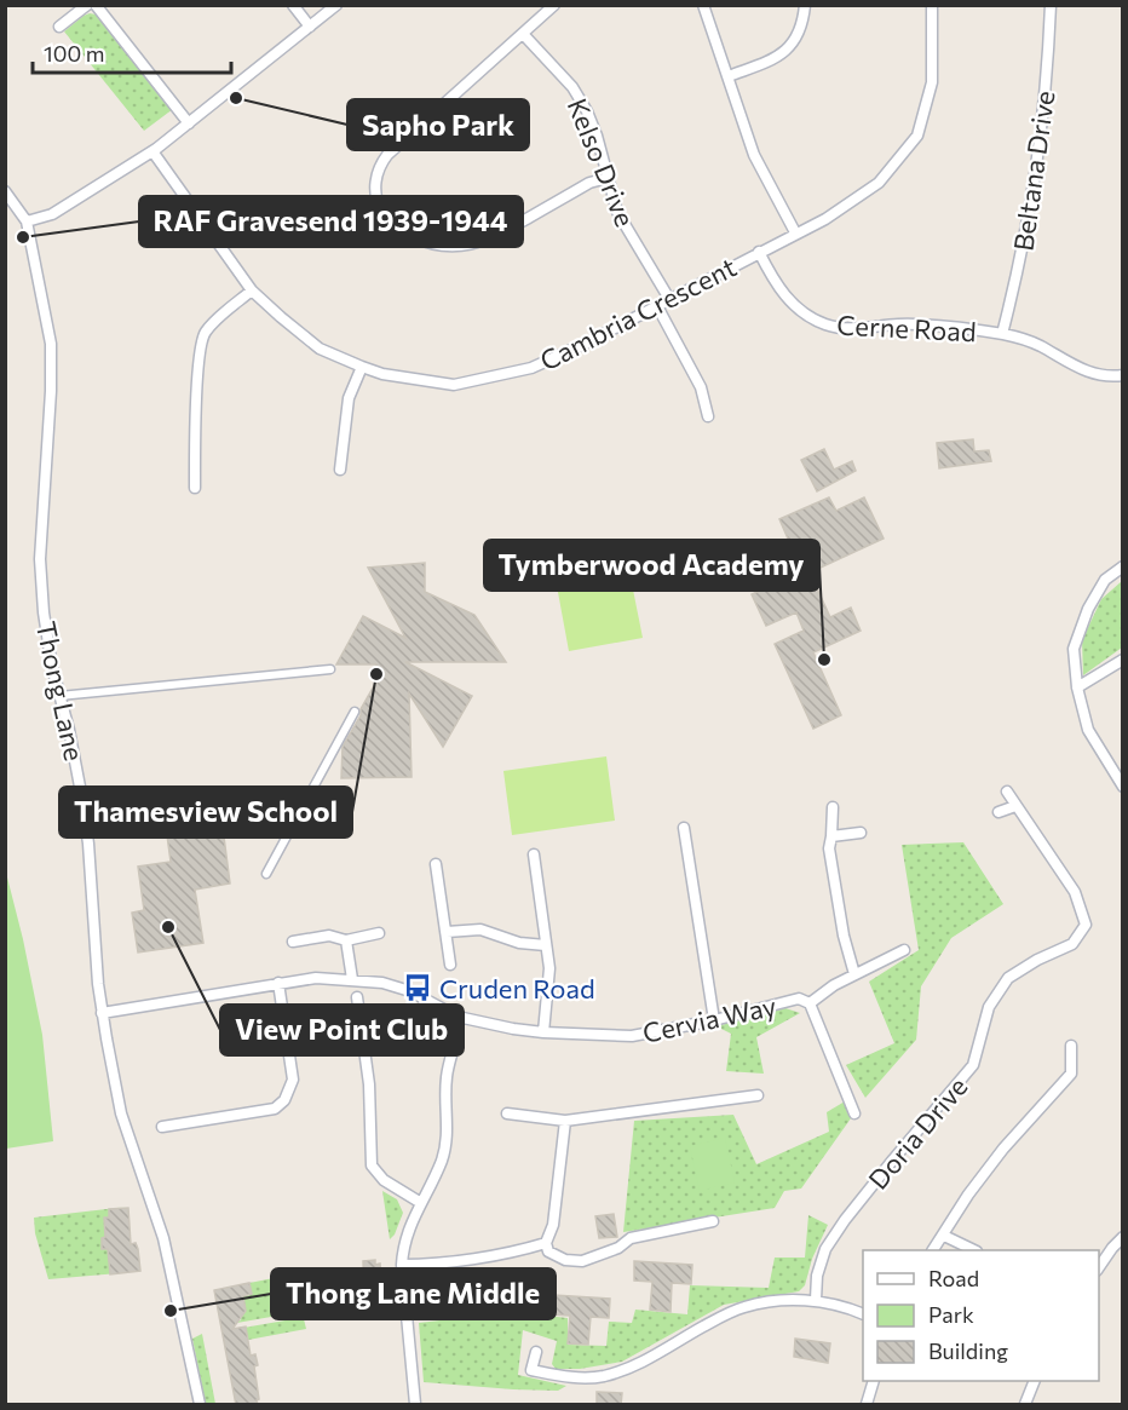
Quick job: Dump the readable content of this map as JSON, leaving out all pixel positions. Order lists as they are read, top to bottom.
{
  "streets": {
    "street": [
      "Kelso Drive",
      "Beltana Drive",
      "Cambria Crescent",
      "Cerne Road",
      "Thong Lane",
      "Cervia Way",
      "Doria Drive"
    ]
  },
  "crossings": [
    ["Kelso Drive", "Cambria Crescent"],
    ["Beltana Drive", "Cerne Road"],
    ["Cambria Crescent", "Cerne Road"],
    ["Thong Lane", "Cervia Way"]
  ],
  "places": {
    "other": [
      "Sapho Park",
      "RAF Gravesend 1939-1944",
      "Tymberwood Academy",
      "Thamesview School",
      "View Point Club",
      "Thong Lane Middle"
    ],
    "bus stop": ["Cruden Road"]
  },
  "legend": ["Road", "Park", "Building"],
  "scale_bar": "100 m"
}
